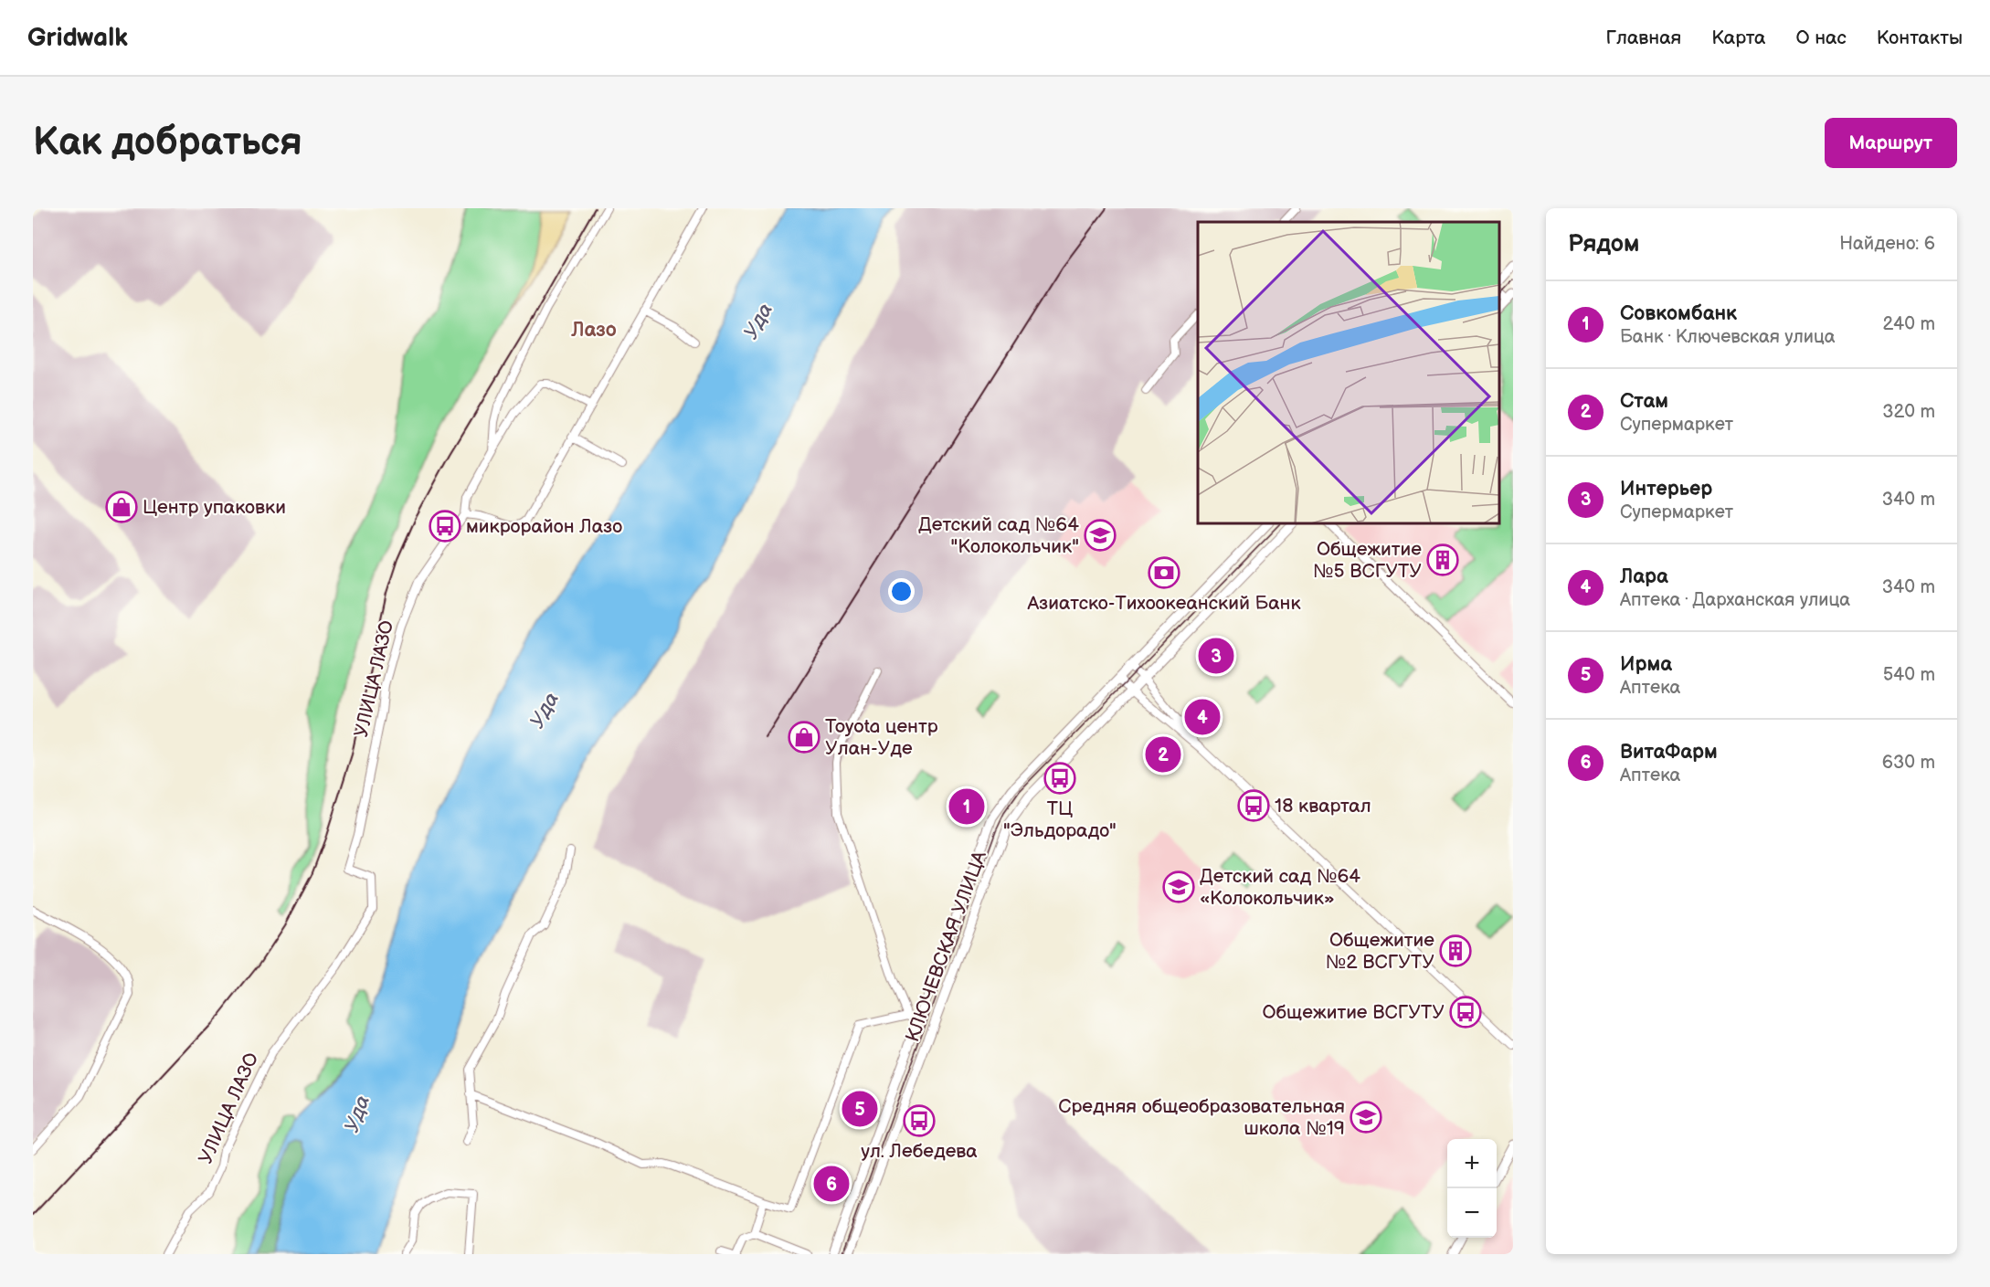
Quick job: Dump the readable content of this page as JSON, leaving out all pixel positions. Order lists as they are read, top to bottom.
{
  "streets": {
    "main road": ["КЛЮЧЕВСКАЯ УЛИЦА"],
    "street": ["УЛИЦА ЛАЗО"]
  },
  "districts": ["Лазо"],
  "water": ["Уда"],
  "places": {
    "shop": ["Центр упаковки", "Toyota центр Улан-Уде"],
    "bus stop": [
      "микрорайон Лазо",
      "ТЦ \"Эльдорадо\"",
      "18 квартал",
      "Общежитие ВСГУТУ",
      "ул. Лебедева"
    ],
    "school or university": ["Детский сад №64 \"Колокольчик\"", "Детский сад №64 «Колокольчик»", "Средняя общеобразовательная школа №19"],
    "building": ["Общежитие №5 ВСГУТУ", "Общежитие №2 ВСГУТУ"],
    "bank": ["Азиатско-Тихоокеанский Банк"]
  },
  "page": {
    "header": "Gridwalk",
    "nav": [
      "Главная",
      "Карта",
      "О нас",
      "Контакты"
    ],
    "buttons": "Маршрут",
    "title": "Как добраться",
    "heading": ["Рядом", "Найдено: 6"],
    "list": [
      {
        "mark": "1",
        "name": "Совкомбанк",
        "note": "Банк · Ключевская улица",
        "value": "240 m"
      },
      {
        "mark": "2",
        "name": "Стам",
        "note": "Супермаркет",
        "value": "320 m"
      },
      {
        "mark": "3",
        "name": "Интерьер",
        "note": "Супермаркет",
        "value": "340 m"
      },
      {
        "mark": "4",
        "name": "Лара",
        "note": "Аптека · Дарханская улица",
        "value": "340 m"
      },
      {
        "mark": "5",
        "name": "Ирма",
        "note": "Аптека",
        "value": "540 m"
      },
      {
        "mark": "6",
        "name": "ВитаФарм",
        "note": "Аптека",
        "value": "630 m"
      }
    ],
    "pins": [
      "3",
      "4",
      "2",
      "1",
      "5",
      "6"
    ],
    "map_buttons": ["+", "−"]
  }
}
